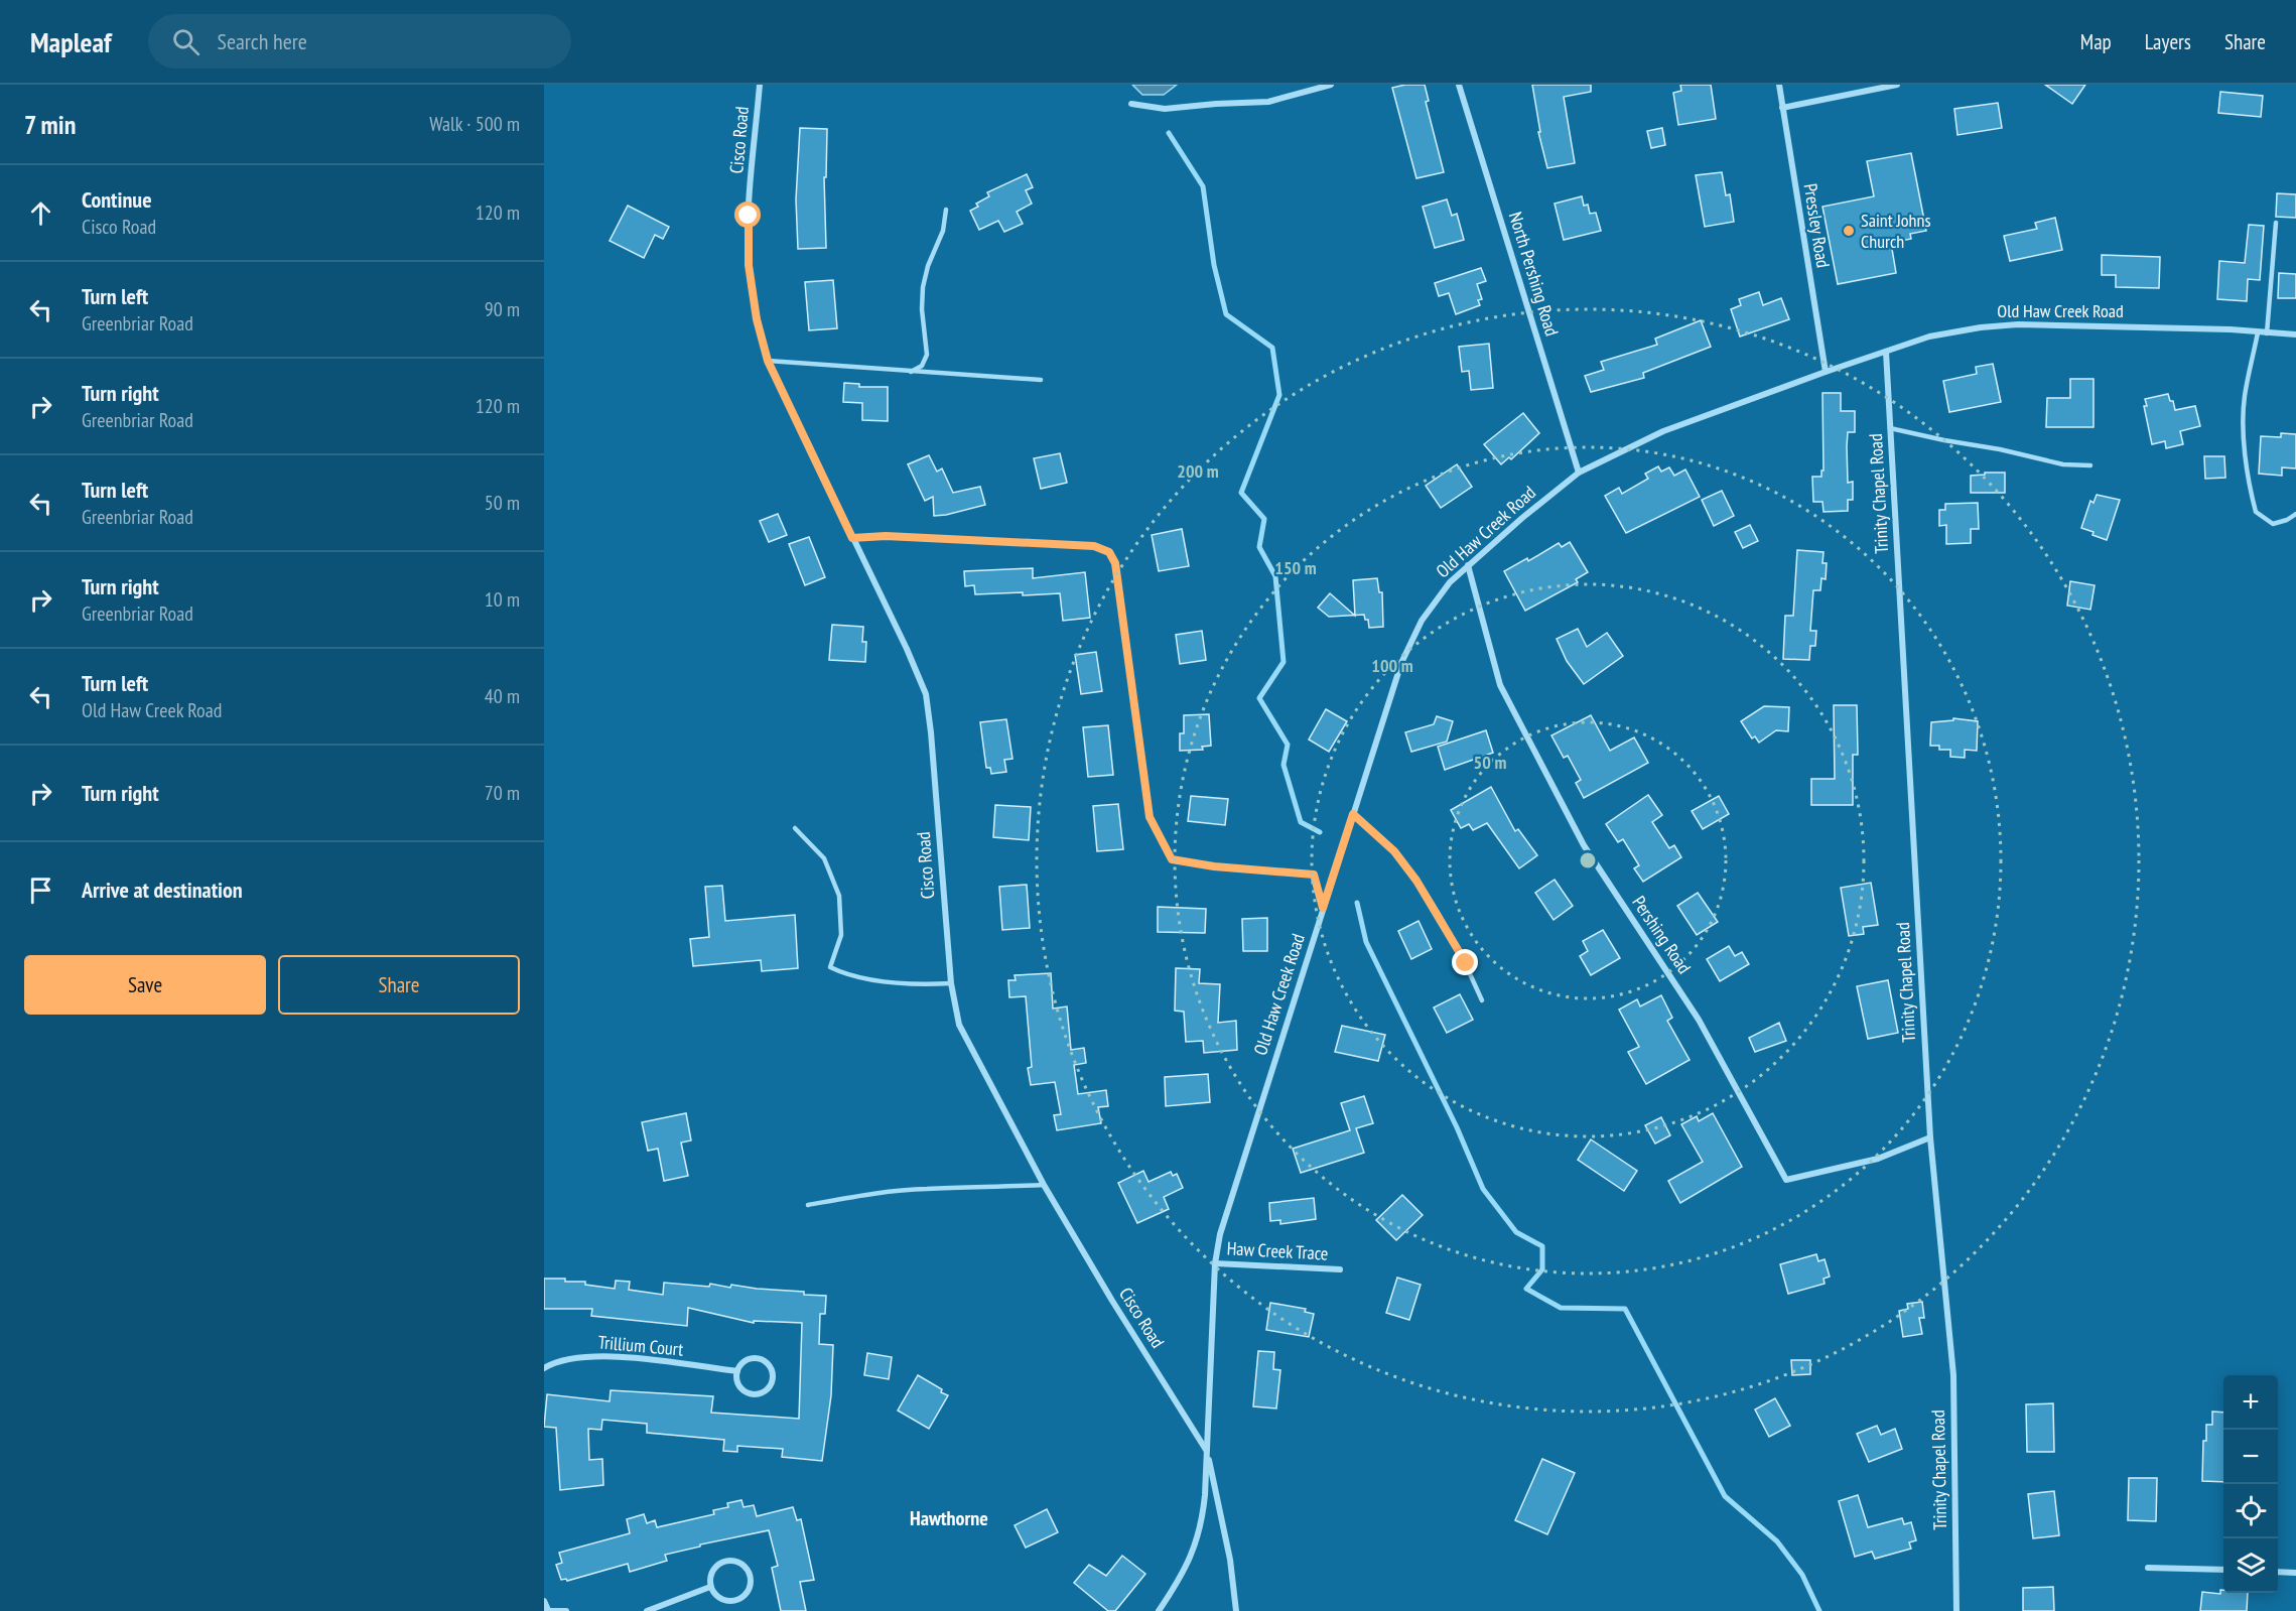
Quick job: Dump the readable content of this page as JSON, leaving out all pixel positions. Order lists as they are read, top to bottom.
{
  "streets": {
    "street": [
      "Cisco Road",
      "Pressley Road",
      "North Pershing Road",
      "Old Haw Creek Road",
      "Trinity Chapel Road",
      "Pershing Road",
      "Haw Creek Trace",
      "Trillium Court"
    ]
  },
  "crossings": [
    ["Cisco Road", "Old Haw Creek Road"],
    ["Pressley Road", "Old Haw Creek Road"],
    ["North Pershing Road", "Old Haw Creek Road"],
    ["Old Haw Creek Road", "Trinity Chapel Road"],
    ["Old Haw Creek Road", "Pershing Road"],
    ["Old Haw Creek Road", "Haw Creek Trace"],
    ["Trinity Chapel Road", "Pershing Road"]
  ],
  "districts": ["Hawthorne"],
  "places": ["Saint Johns Church"],
  "page": {
    "header": "Mapleaf",
    "search": "Search here",
    "nav": ["Map", "Layers", "Share"],
    "heading": ["7 min", "Walk · 500 m"],
    "list": [
      ["Continue", "Cisco Road", "120 m"],
      ["Turn left", "Greenbriar Road", "90 m"],
      ["Turn right", "Greenbriar Road", "120 m"],
      ["Turn left", "Greenbriar Road", "50 m"],
      ["Turn right", "Greenbriar Road", "10 m"],
      ["Turn left", "Old Haw Creek Road", "40 m"],
      ["Turn right", "70 m"],
      "Arrive at destination"
    ],
    "buttons": ["Save", "Share"],
    "map_buttons": ["+", "−"]
  },
  "rings": [
    "200 m",
    "150 m",
    "100 m",
    "50 m"
  ]
}
